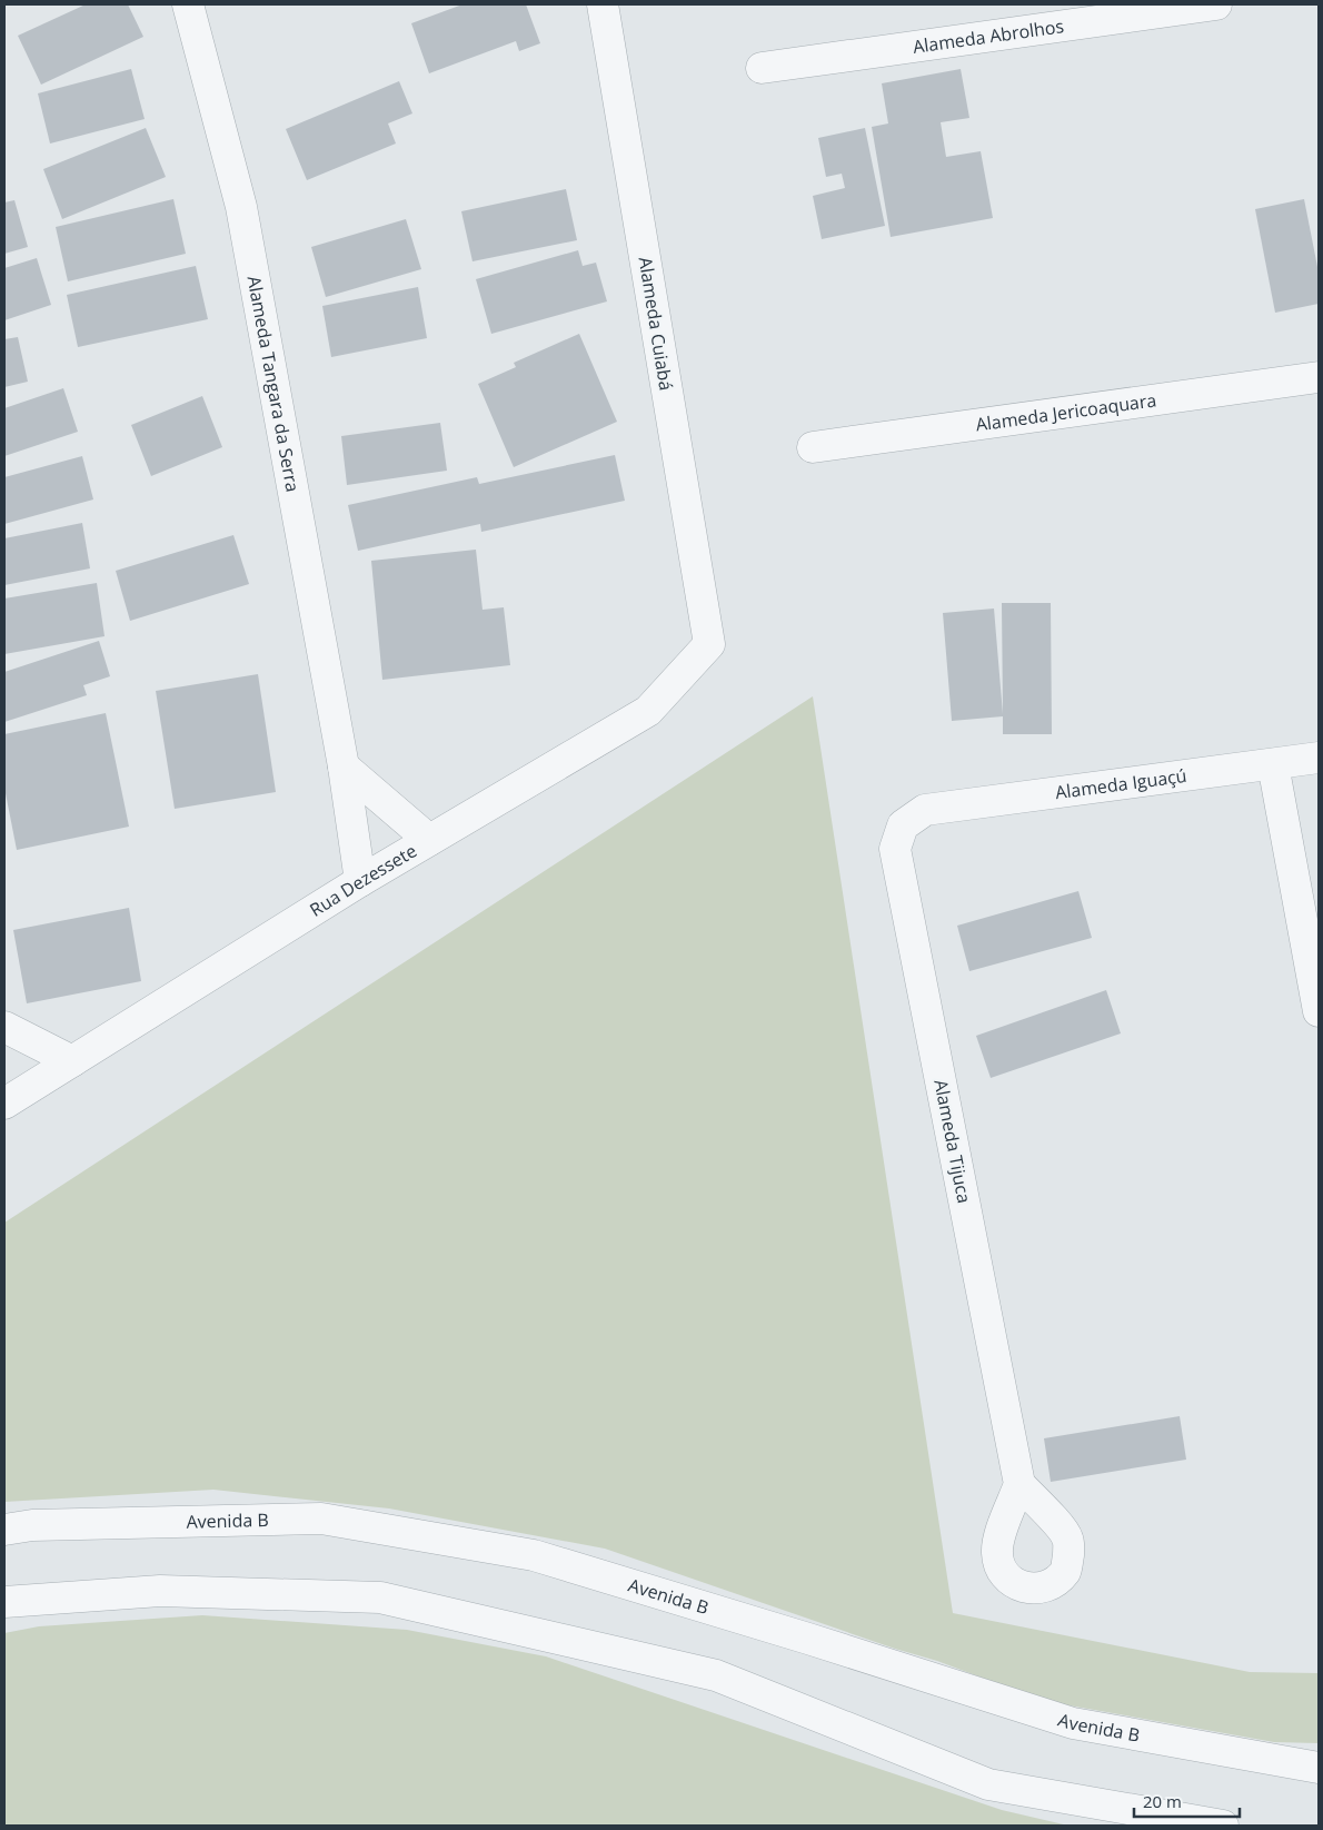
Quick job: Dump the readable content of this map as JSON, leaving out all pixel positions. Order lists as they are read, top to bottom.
{
  "streets": {
    "street": [
      "Alameda Abrolhos",
      "Alameda Cuiabá",
      "Alameda Tangara da Serra",
      "Alameda Jericoaquara",
      "Alameda Iguaçú",
      "Rua Dezessete",
      "Alameda Tijuca",
      "Avenida B"
    ]
  },
  "crossings": [
    ["Alameda Cuiabá", "Rua Dezessete"],
    ["Alameda Tangara da Serra", "Rua Dezessete"],
    ["Alameda Iguaçú", "Alameda Tijuca"]
  ],
  "scale_bar": "20 m"
}
